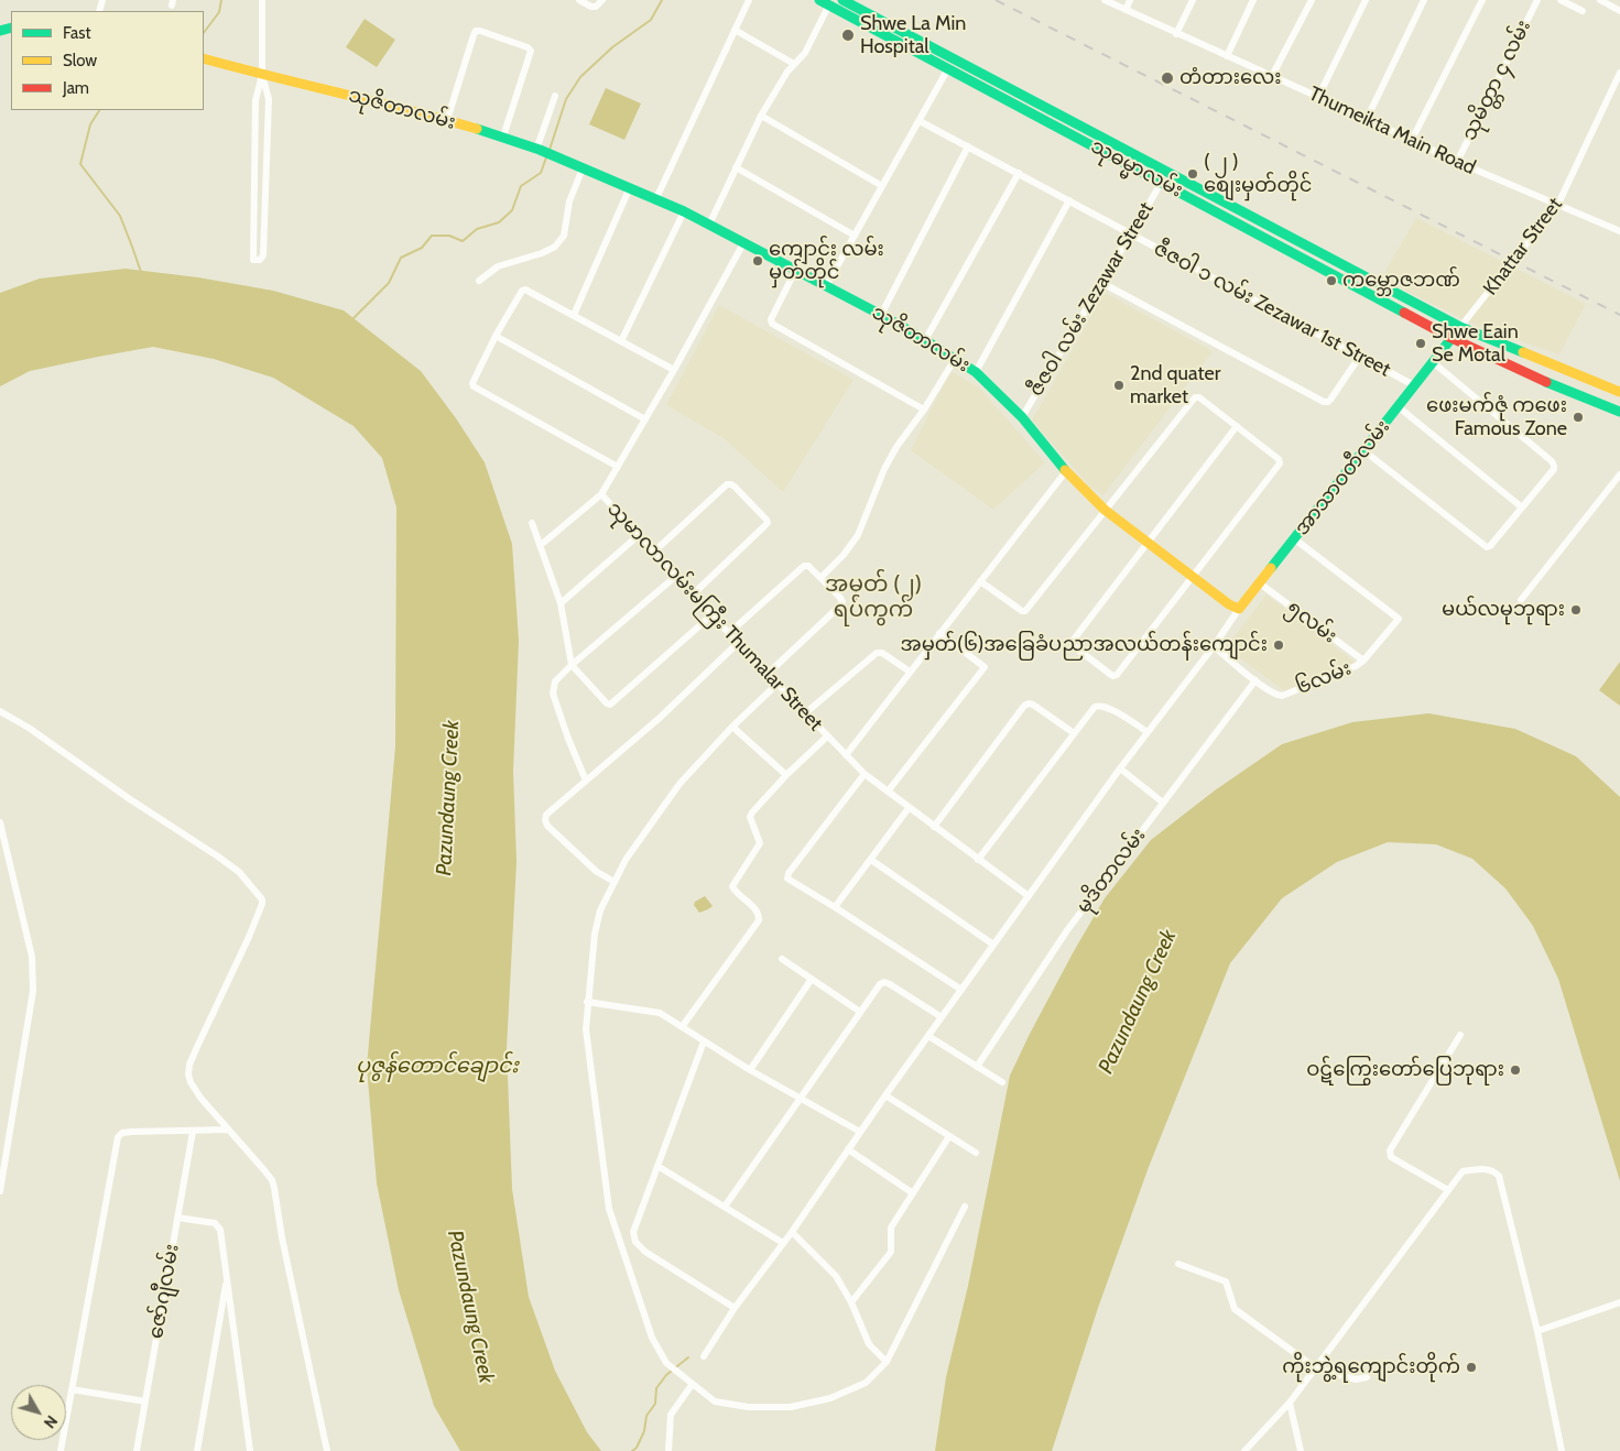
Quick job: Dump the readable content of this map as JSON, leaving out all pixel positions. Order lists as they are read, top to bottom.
{
  "streets": {
    "main road": ["သုဇိတာလမ်း", "သုဓမ္မာလမ်း", "အာသာဝတီလမ်း"],
    "street": [
      "သုမိတ္တာ ၄ လမ်း",
      "Thumeikta Main Road",
      "Khattar Street",
      "ဇီဇဝါ လမ်း Zezawar Street",
      "ဇီဇဝါ ၁ လမ်း Zezawar 1st Street",
      "သုမာလာလမ်းမကြီး Thumalar Street",
      "၅လမ်း",
      "၆လမ်း",
      "မုဒိတာလမ်း",
      "ဇော်ဂျီလမ်း"
    ]
  },
  "crossings": [
    ["သုမိတ္တာ ၄ လမ်း", "Thumeikta Main Road"],
    ["သုဇိတာလမ်း", "ဇီဇဝါ လမ်း Zezawar Street"],
    ["သုဇိတာလမ်း", "အာသာဝတီလမ်း"],
    ["သုဇိတာလမ်း", "သုမာလာလမ်းမကြီး Thumalar Street"],
    ["Thumeikta Main Road", "Khattar Street"],
    ["သုဓမ္မာလမ်း", "Khattar Street"],
    ["သုဓမ္မာလမ်း", "ဇီဇဝါ လမ်း Zezawar Street"],
    ["သုဓမ္မာလမ်း", "အာသာဝတီလမ်း"],
    ["Khattar Street", "အာသာဝတီလမ်း"],
    ["ဇီဇဝါ လမ်း Zezawar Street", "ဇီဇဝါ ၁ လမ်း Zezawar 1st Street"],
    ["ဇီဇဝါ ၁ လမ်း Zezawar 1st Street", "အာသာဝတီလမ်း"],
    ["အာသာဝတီလမ်း", "၅လမ်း"],
    ["အာသာဝတီလမ်း", "၆လမ်း"],
    ["၅လမ်း", "၆လမ်း"],
    ["၆လမ်း", "မုဒိတာလမ်း"]
  ],
  "districts": ["အမှတ် (၂) ရပ်ကွက်"],
  "water": ["Pazundaung Creek", "ပုဇွန်တောင်ချောင်း"],
  "places": [
    "Shwe La Min Hospital",
    "တံတားလေး",
    "( ၂ ) စျေးမှတ်တိုင်",
    "ကျောင်း လမ်း မှတ်တိုင်",
    "ကမ္ဘောဇဘဏ်",
    "Shwe Eain Se Motal",
    "2nd quater market",
    "ဖေးမက်ဇုံ ကဖေး Famous Zone",
    "မယ်လမုဘုရား",
    "အမှတ်(၆)အခြေခံပညာအလယ်တန်းကျောင်း",
    "ဝဋ်ကြွေးတော်ပြေဘုရား",
    "ကိုးဘွဲ့ရကျောင်းတိုက်"
  ],
  "legend": ["Fast", "Slow", "Jam"],
  "north": "bottom right"
}
